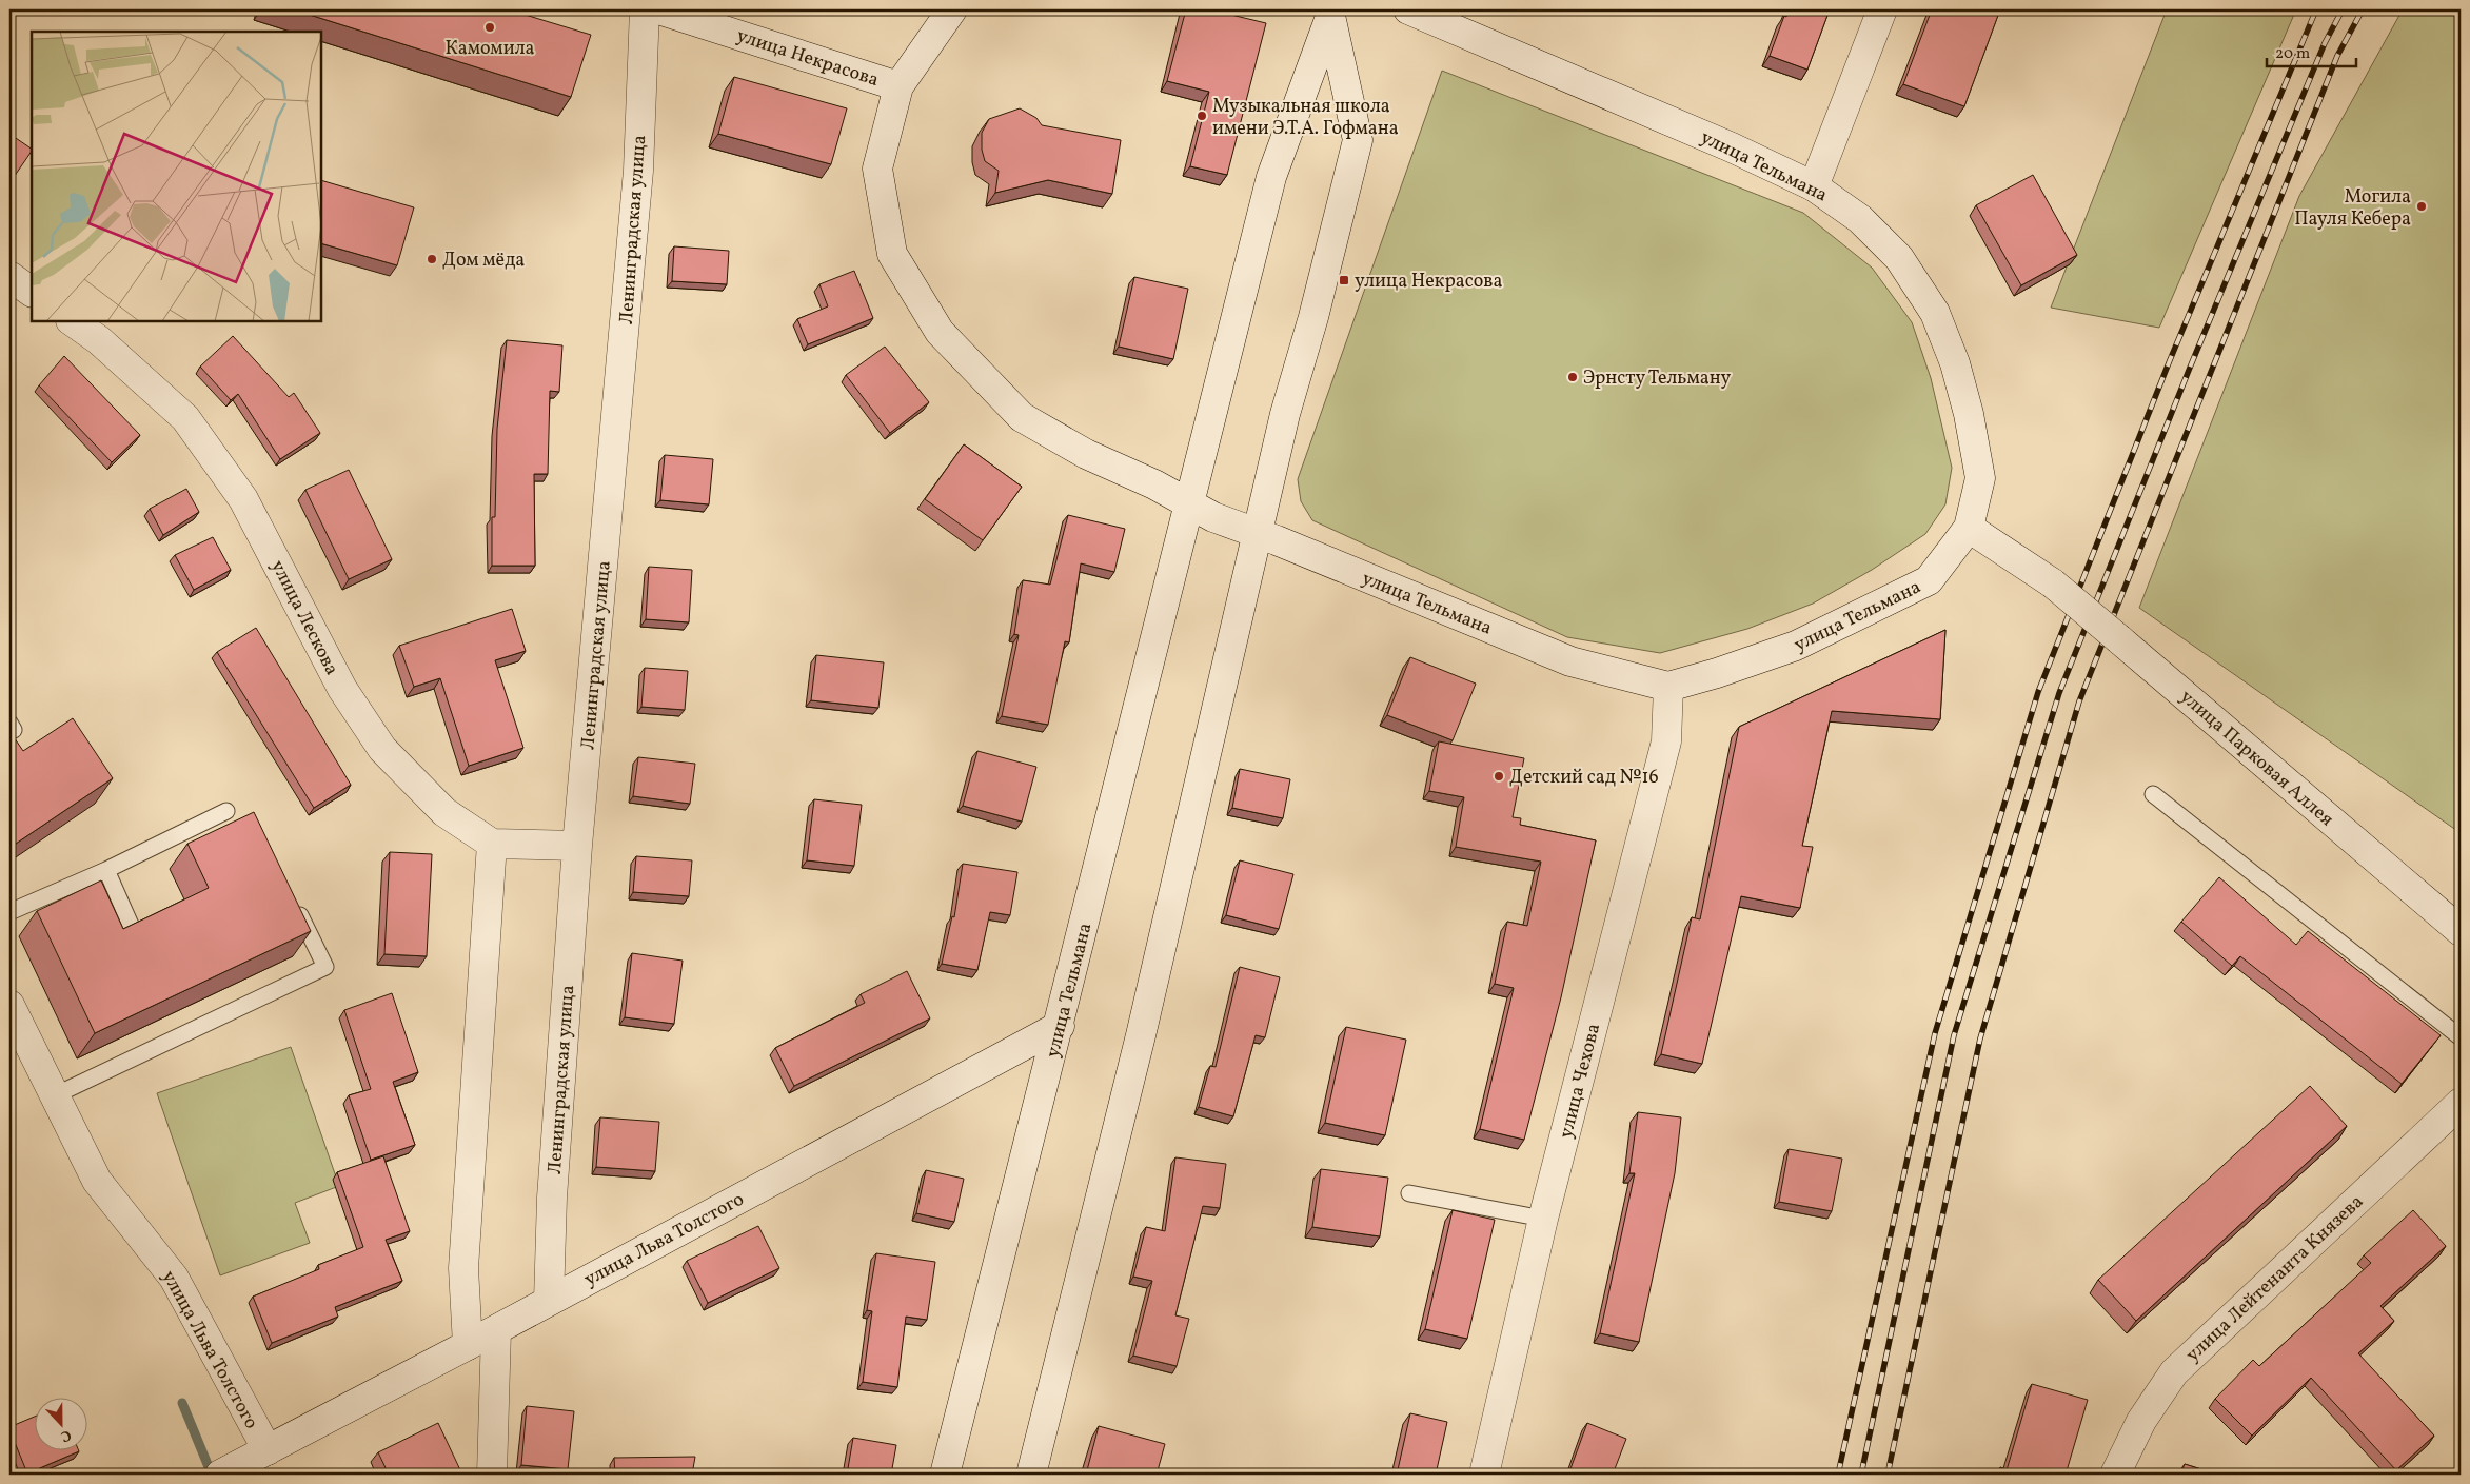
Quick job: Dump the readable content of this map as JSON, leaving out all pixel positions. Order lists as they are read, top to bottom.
{
  "streets": {
    "street": [
      "улица Некрасова",
      "улица Тельмана",
      "Ленинградская улица",
      "улица Лескова",
      "улица Парковая Аллея",
      "улица Чехова",
      "улица Льва Толстого",
      "улица Лейтенанта Князева"
    ]
  },
  "crossings": [
    ["улица Некрасова", "улица Тельмана"],
    ["улица Тельмана", "улица Парковая Аллея"],
    ["улица Тельмана", "улица Чехова"],
    ["улица Тельмана", "улица Льва Толстого"],
    ["Ленинградская улица", "улица Льва Толстого"]
  ],
  "places": {
    "other": [
      "Камомила",
      "Музыкальная школа имени Э.Т.А. Гофмана",
      "Могила Пауля Кебера",
      "Дом мёда",
      "Эрнсту Тельману",
      "Детский сад №16"
    ],
    "transit": ["улица Некрасова"]
  },
  "scale_bar": "20 m",
  "north": "bottom"
}
